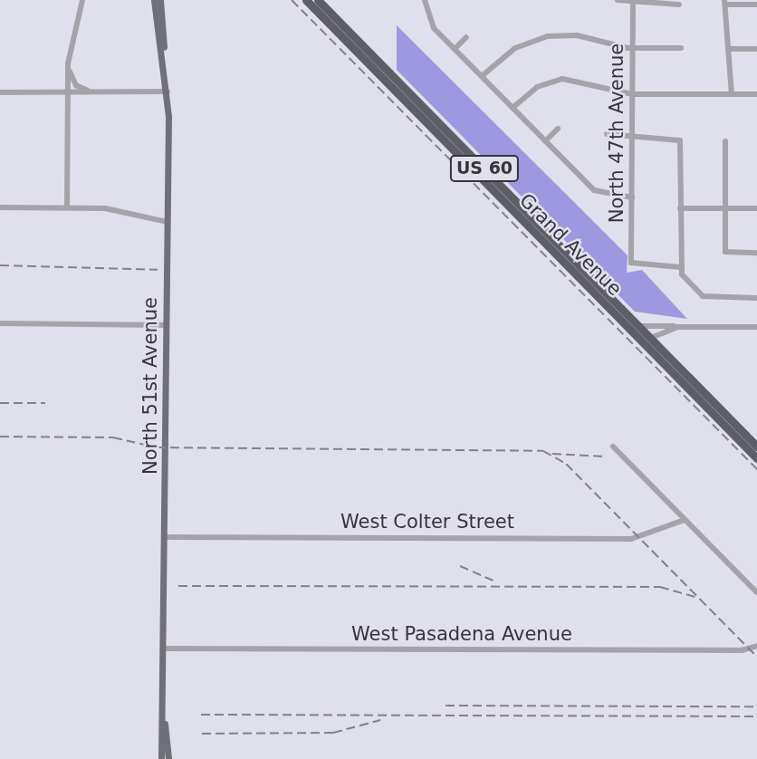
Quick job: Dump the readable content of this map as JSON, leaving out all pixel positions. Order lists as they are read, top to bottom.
{
  "streets": {
    "highway": ["US 60", "Grand Avenue"],
    "main road": ["North 51st Avenue"],
    "street": ["North 47th Avenue", "West Colter Street", "West Pasadena Avenue"]
  },
  "crossings": [
    ["North 51st Avenue", "West Colter Street"],
    ["North 51st Avenue", "West Pasadena Avenue"]
  ]
}
